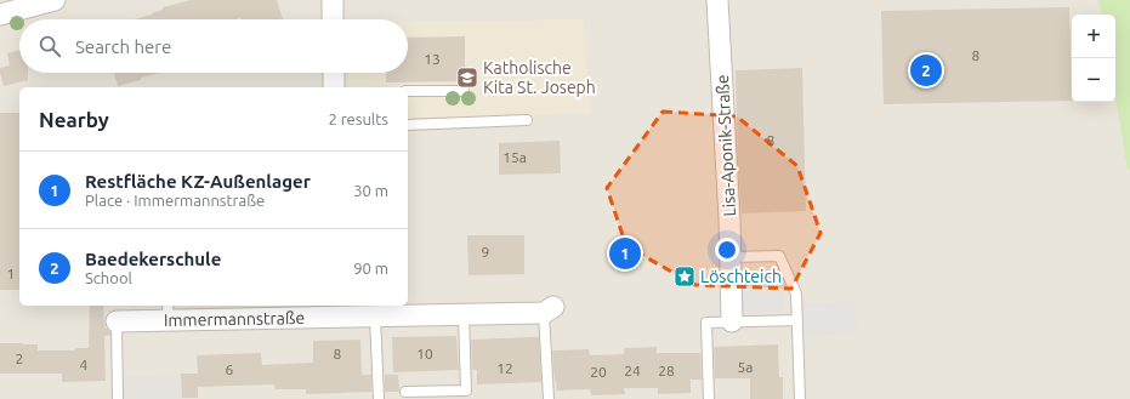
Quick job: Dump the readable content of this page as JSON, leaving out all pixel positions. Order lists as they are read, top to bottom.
{
  "streets": {
    "street": ["Lisa-Aponik-Straße", "Immermannstraße"]
  },
  "places": {
    "school or university": ["Katholische Kita St. Joseph"],
    "place": ["Löschteich"]
  },
  "house_numbers": [
    "8",
    "13",
    "8",
    "15a",
    "9",
    "1",
    "8",
    "10",
    "2",
    "4",
    "5a",
    "12",
    "6",
    "24",
    "28",
    "20"
  ],
  "page": {
    "map_buttons": ["+", "−"],
    "search": "Search here",
    "pins": ["2", "1"],
    "heading": ["Nearby", "2 results"],
    "list": [
      {
        "mark": "1",
        "name": "Restfläche KZ-Außenlager",
        "note": "Place · Immermannstraße",
        "value": "30 m"
      },
      {
        "mark": "2",
        "name": "Baedekerschule",
        "note": "School",
        "value": "90 m"
      }
    ]
  }
}
